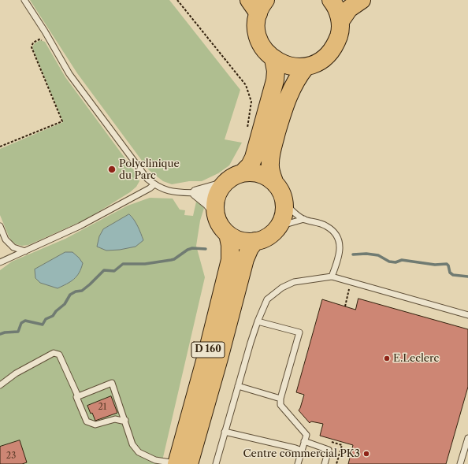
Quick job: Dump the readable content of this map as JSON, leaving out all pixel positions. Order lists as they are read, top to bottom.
{
  "streets": {
    "main road": ["D 160"]
  },
  "places": ["Polyclinique du Parc", "E.Leclerc", "Centre commercial PK3"],
  "house_numbers": ["21", "23"]
}
